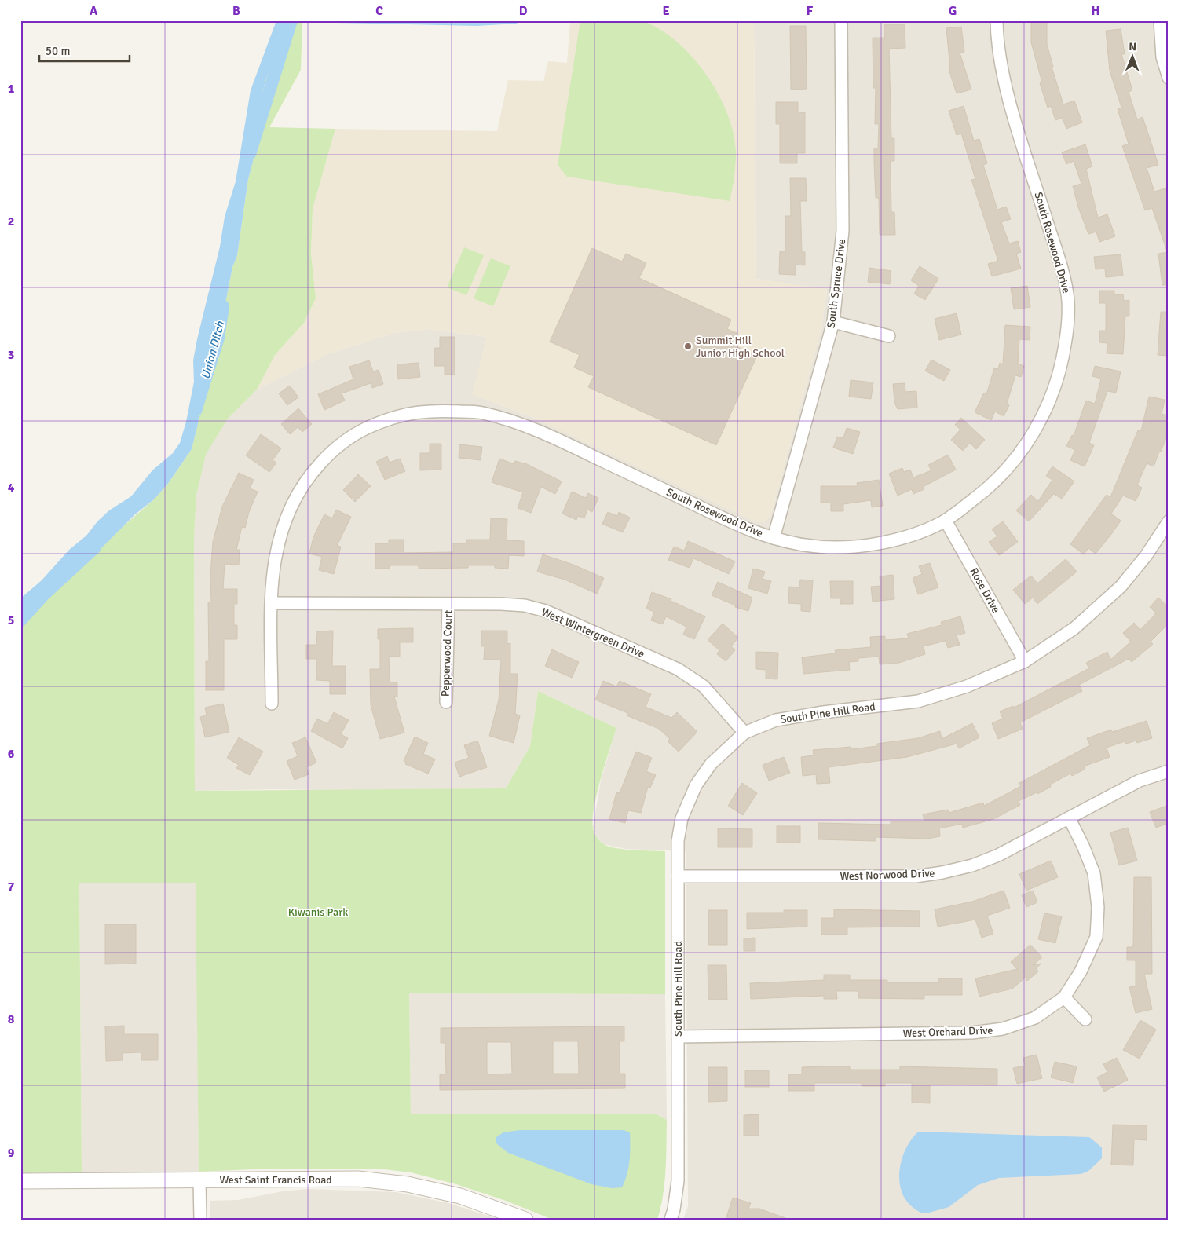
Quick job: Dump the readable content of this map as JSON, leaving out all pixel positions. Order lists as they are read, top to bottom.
{
  "streets": {
    "street": [
      "South Rosewood Drive",
      "South Spruce Drive",
      "Rose Drive",
      "West Wintergreen Drive",
      "Pepperwood Court",
      "South Pine Hill Road",
      "West Norwood Drive",
      "West Orchard Drive",
      "West Saint Francis Road"
    ]
  },
  "crossings": [
    ["South Rosewood Drive", "South Spruce Drive"],
    ["South Rosewood Drive", "Rose Drive"],
    ["South Rosewood Drive", "West Wintergreen Drive"],
    ["Rose Drive", "South Pine Hill Road"],
    ["West Wintergreen Drive", "Pepperwood Court"],
    ["West Wintergreen Drive", "South Pine Hill Road"],
    ["South Pine Hill Road", "West Norwood Drive"],
    ["South Pine Hill Road", "West Orchard Drive"],
    ["West Norwood Drive", "West Orchard Drive"]
  ],
  "water": ["Union Ditch"],
  "parks": ["Kiwanis Park"],
  "places": ["Summit Hill Junior High School"],
  "scale_bar": "50 m",
  "north": "top",
  "grid": {
    "columns": [
      "A",
      "B",
      "C",
      "D",
      "E",
      "F",
      "G",
      "H"
    ],
    "rows": [
      "1",
      "2",
      "3",
      "4",
      "5",
      "6",
      "7",
      "8",
      "9"
    ]
  }
}
